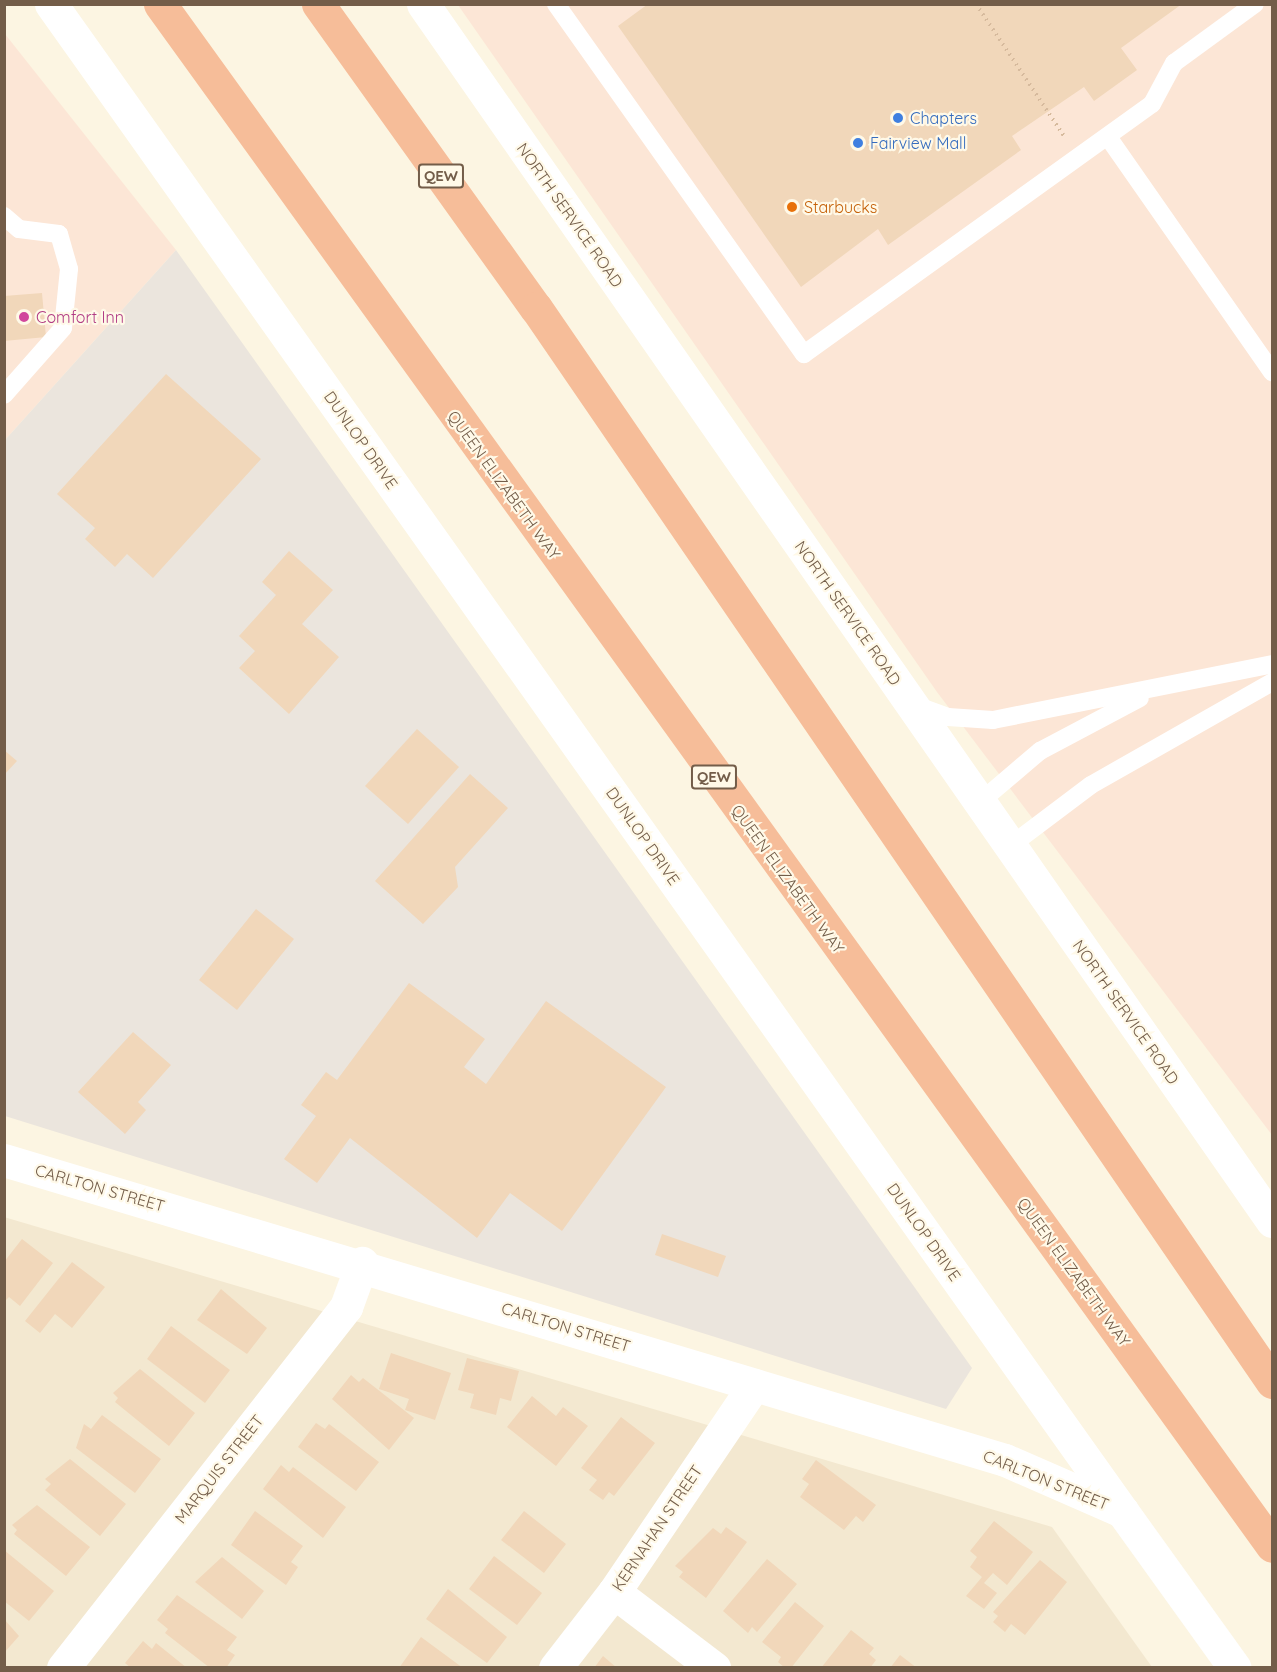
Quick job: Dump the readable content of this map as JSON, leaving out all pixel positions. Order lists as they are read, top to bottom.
{
  "streets": {
    "highway": ["QEW", "QUEEN ELIZABETH WAY"],
    "street": [
      "NORTH SERVICE ROAD",
      "DUNLOP DRIVE",
      "CARLTON STREET",
      "MARQUIS STREET",
      "KERNAHAN STREET"
    ]
  },
  "crossings": [
    ["DUNLOP DRIVE", "CARLTON STREET"],
    ["CARLTON STREET", "MARQUIS STREET"],
    ["CARLTON STREET", "KERNAHAN STREET"]
  ],
  "places": [
    "Chapters",
    "Fairview Mall",
    "Starbucks",
    "Comfort Inn"
  ]
}
